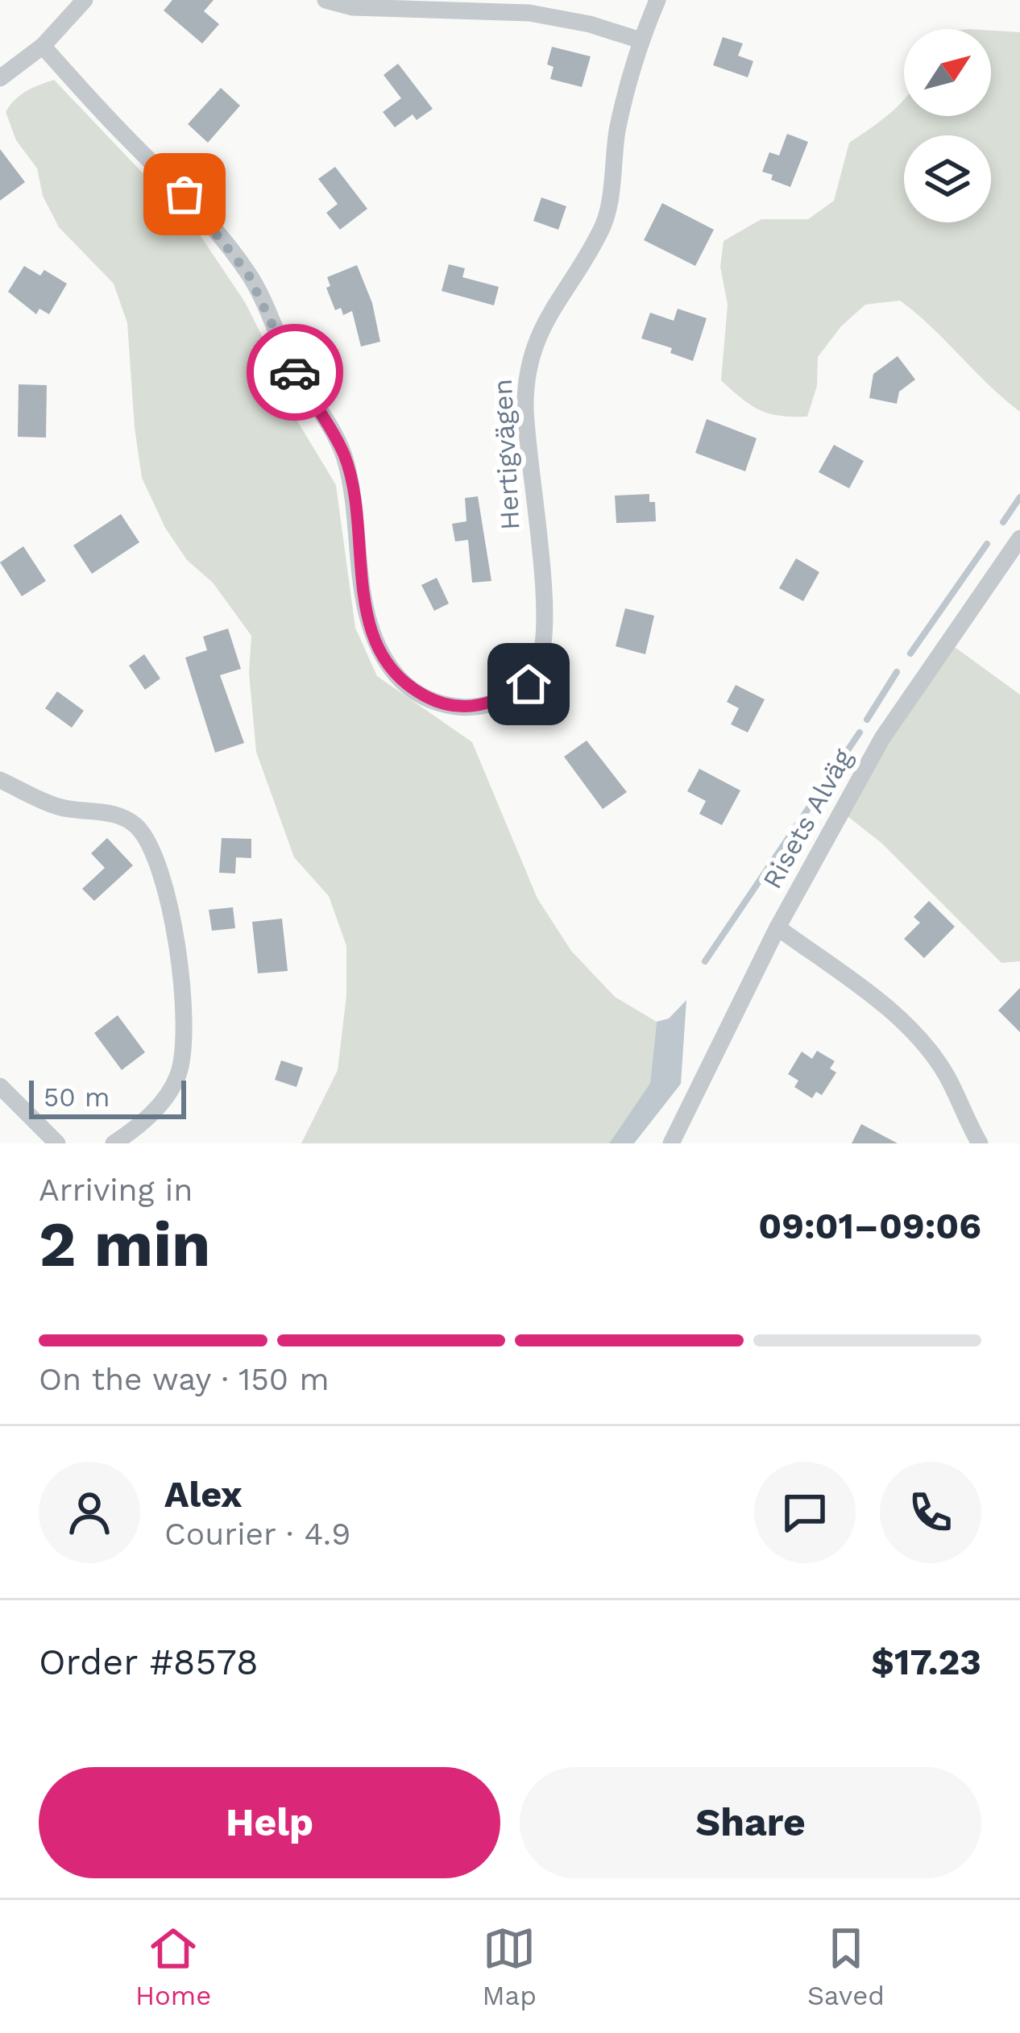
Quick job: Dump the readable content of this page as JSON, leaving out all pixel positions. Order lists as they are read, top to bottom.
{
  "streets": {
    "street": ["Hertigvägen", "Risets Alväg"]
  },
  "scale_bar": "50 m",
  "north": "top right",
  "page": {
    "scale": "50 m",
    "heading": ["2 min", "Arriving in", "09:01–09:06"],
    "panel": [
      "Alex",
      "Courier · 4.9",
      "Order #8578",
      "$17.23"
    ],
    "bar": "On the way · 150 m",
    "buttons": ["Help", "Share"],
    "tabs": ["Home", "Map", "Saved"]
  }
}
